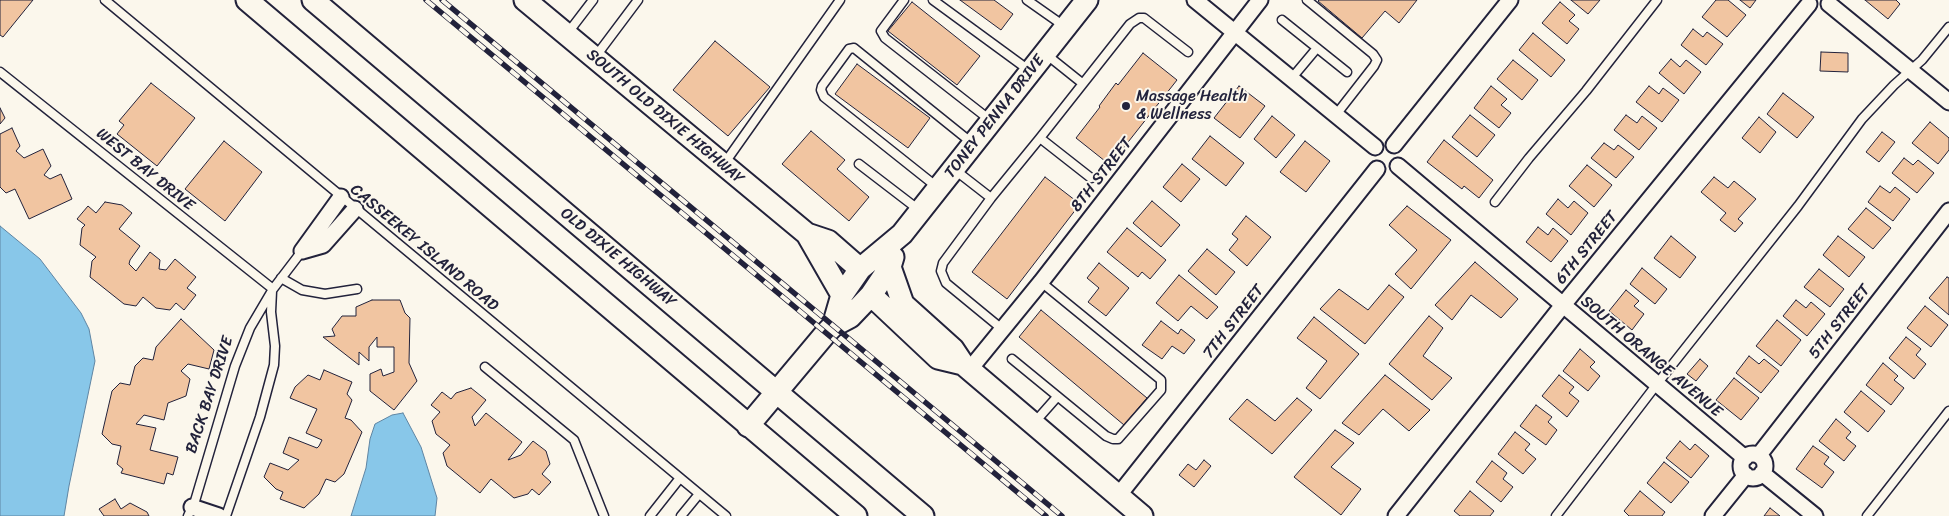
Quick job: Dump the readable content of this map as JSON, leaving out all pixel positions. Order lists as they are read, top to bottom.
{
  "streets": {
    "street": [
      "SOUTH OLD DIXIE HIGHWAY",
      "TONEY PENNA DRIVE",
      "8TH STREET",
      "6TH STREET",
      "OLD DIXIE HIGHWAY",
      "7TH STREET",
      "5TH STREET",
      "SOUTH ORANGE AVENUE",
      "BACK BAY DRIVE"
    ],
    "lane": ["WEST BAY DRIVE", "CASSEEKEY ISLAND ROAD"]
  },
  "crossings": [
    ["SOUTH OLD DIXIE HIGHWAY", "TONEY PENNA DRIVE"],
    ["TONEY PENNA DRIVE", "OLD DIXIE HIGHWAY"],
    ["WEST BAY DRIVE", "BACK BAY DRIVE"],
    ["CASSEEKEY ISLAND ROAD", "BACK BAY DRIVE"],
    ["6TH STREET", "SOUTH ORANGE AVENUE"],
    ["7TH STREET", "SOUTH ORANGE AVENUE"],
    ["5TH STREET", "SOUTH ORANGE AVENUE"]
  ],
  "places": ["Massage Health & Wellness"]
}
